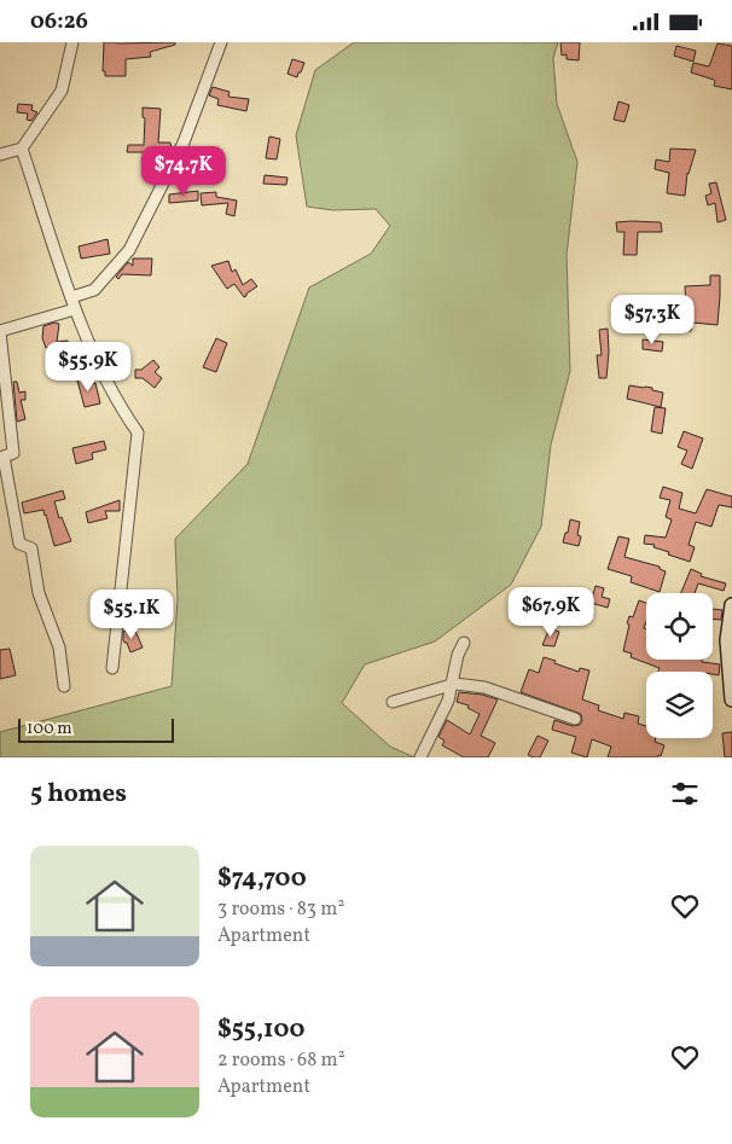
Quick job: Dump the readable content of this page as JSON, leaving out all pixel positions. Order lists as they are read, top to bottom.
{
  "scale_bar": "100 m",
  "page": {
    "status": "06:26",
    "price": [
      "$74.7K",
      "$57.3K",
      "$55.9K",
      "$67.9K",
      "$55.1K"
    ],
    "scale": "100 m",
    "heading": "5 homes",
    "list": [
      {
        "name": "$74,700",
        "note": "3 rooms · 83 m² · Apartment"
      },
      {
        "name": "$55,100",
        "note": "2 rooms · 68 m² · Apartment"
      }
    ]
  }
}
